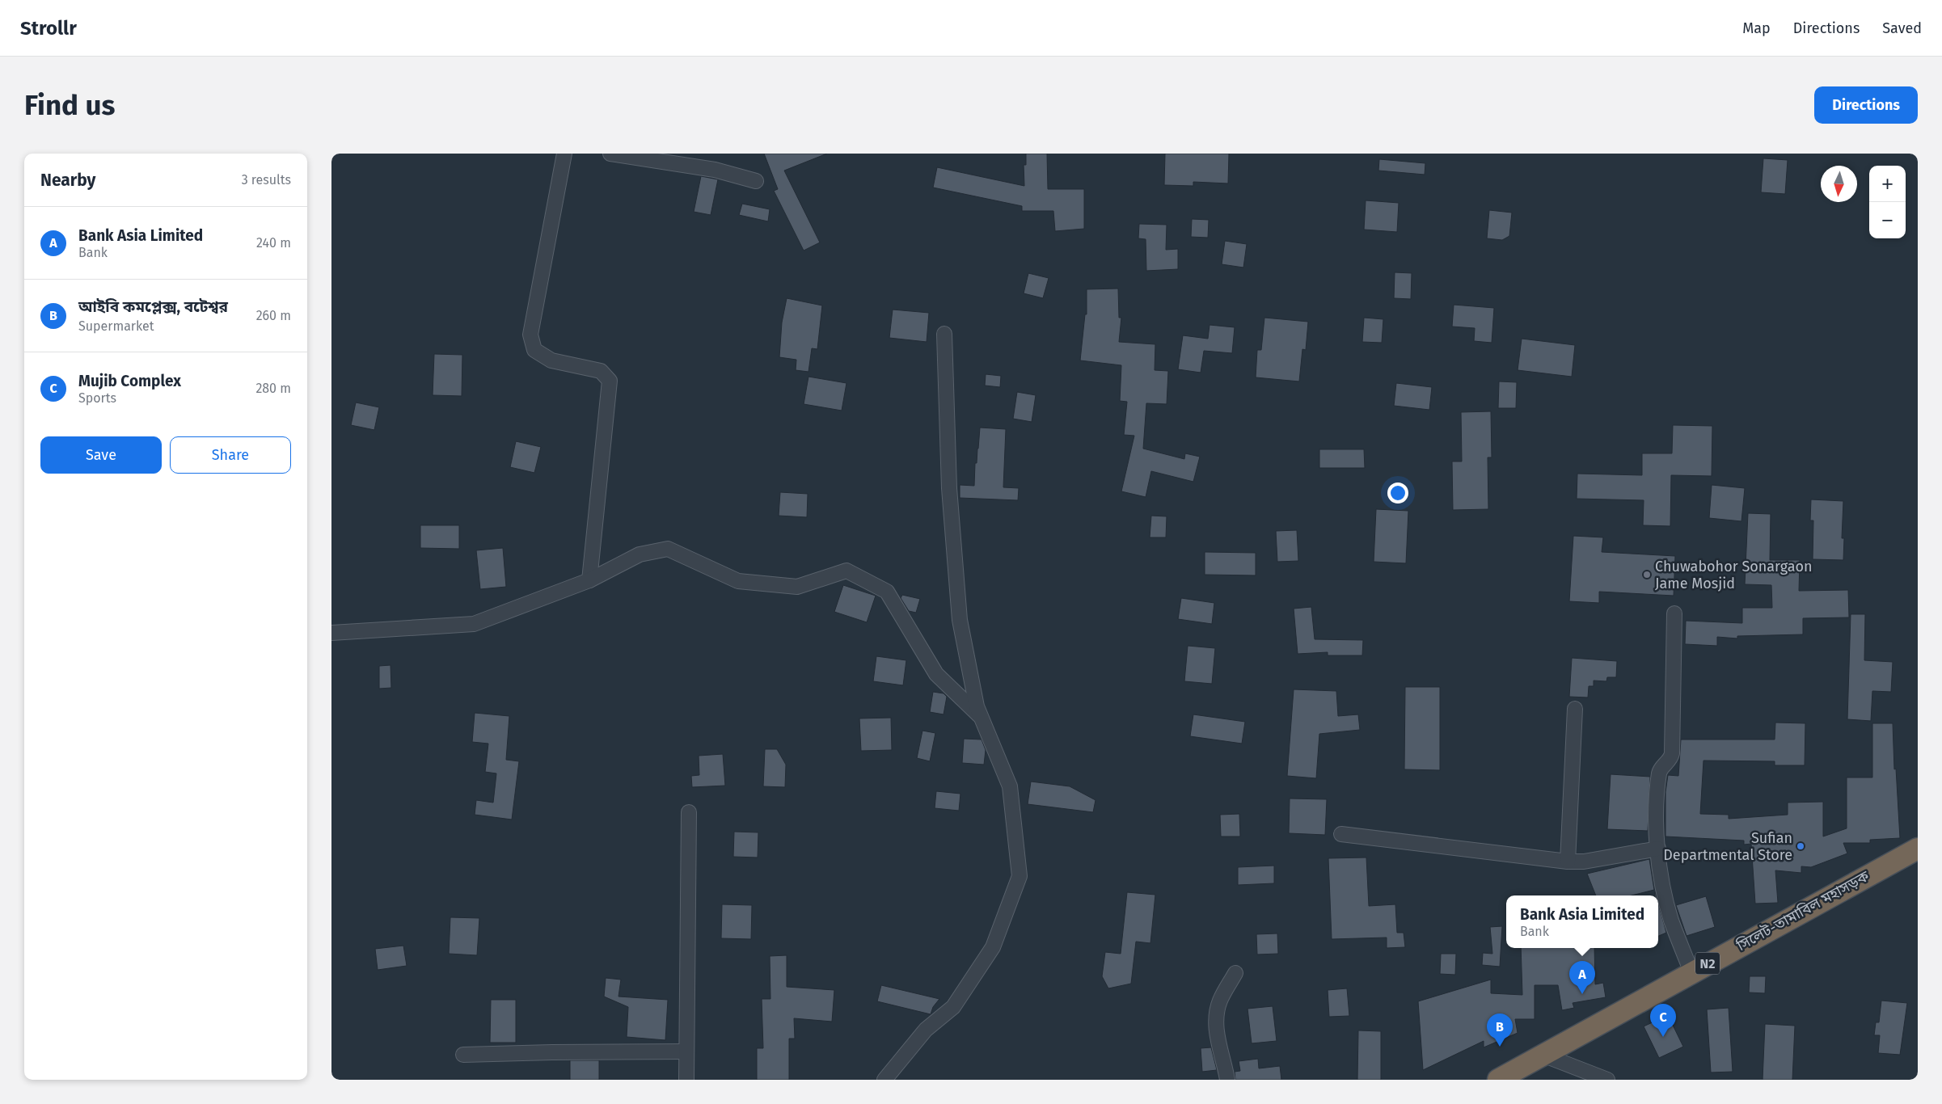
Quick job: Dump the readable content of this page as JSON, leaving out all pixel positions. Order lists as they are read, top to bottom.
{
  "streets": {
    "highway": ["সিলেট-তামাবিল মহাসড়ক", "N2"]
  },
  "places": ["Chuwabohor Sonargaon Jame Mosjid", "Sufian Departmental Store"],
  "north": "bottom",
  "page": {
    "header": "Strollr",
    "nav": ["Map", "Directions", "Saved"],
    "buttons": [
      "Directions",
      ["Save", "Share"]
    ],
    "title": "Find us",
    "heading": ["Nearby", "3 results"],
    "map_buttons": ["+", "−"],
    "list": [
      {
        "mark": "A",
        "name": "Bank Asia Limited",
        "note": "Bank",
        "value": "240 m"
      },
      {
        "mark": "B",
        "name": "আইবি কমপ্লেক্স, বটেশ্বর",
        "note": "Supermarket",
        "value": "260 m"
      },
      {
        "mark": "C",
        "name": "Mujib Complex",
        "note": "Sports",
        "value": "280 m"
      }
    ],
    "popup": ["Bank Asia Limited", "Bank"],
    "pins": ["A", "C", "B"]
  }
}
